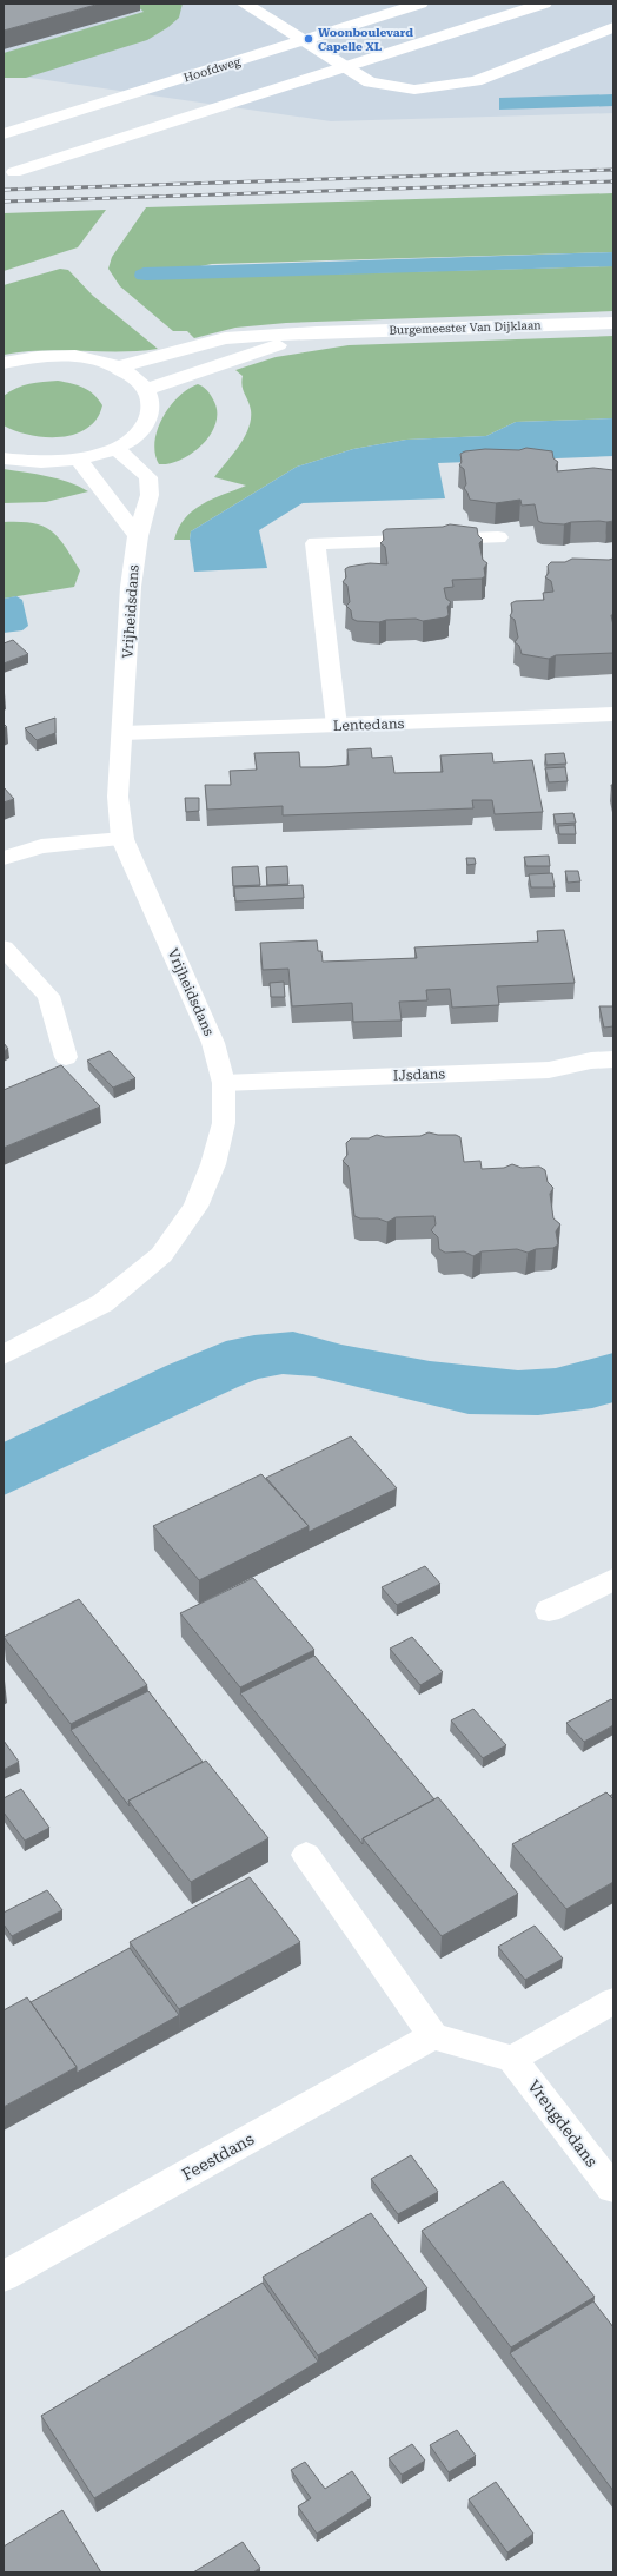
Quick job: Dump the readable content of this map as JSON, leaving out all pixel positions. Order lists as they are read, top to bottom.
{
  "streets": {
    "street": [
      "Hoofdweg",
      "Burgemeester Van Dijklaan",
      "Vrijheidsdans",
      "Lentedans",
      "IJsdans",
      "Vreugdedans",
      "Feestdans"
    ]
  },
  "crossings": [
    ["Vrijheidsdans", "Lentedans"],
    ["Vrijheidsdans", "IJsdans"]
  ],
  "places": ["Woonboulevard Capelle XL"]
}
